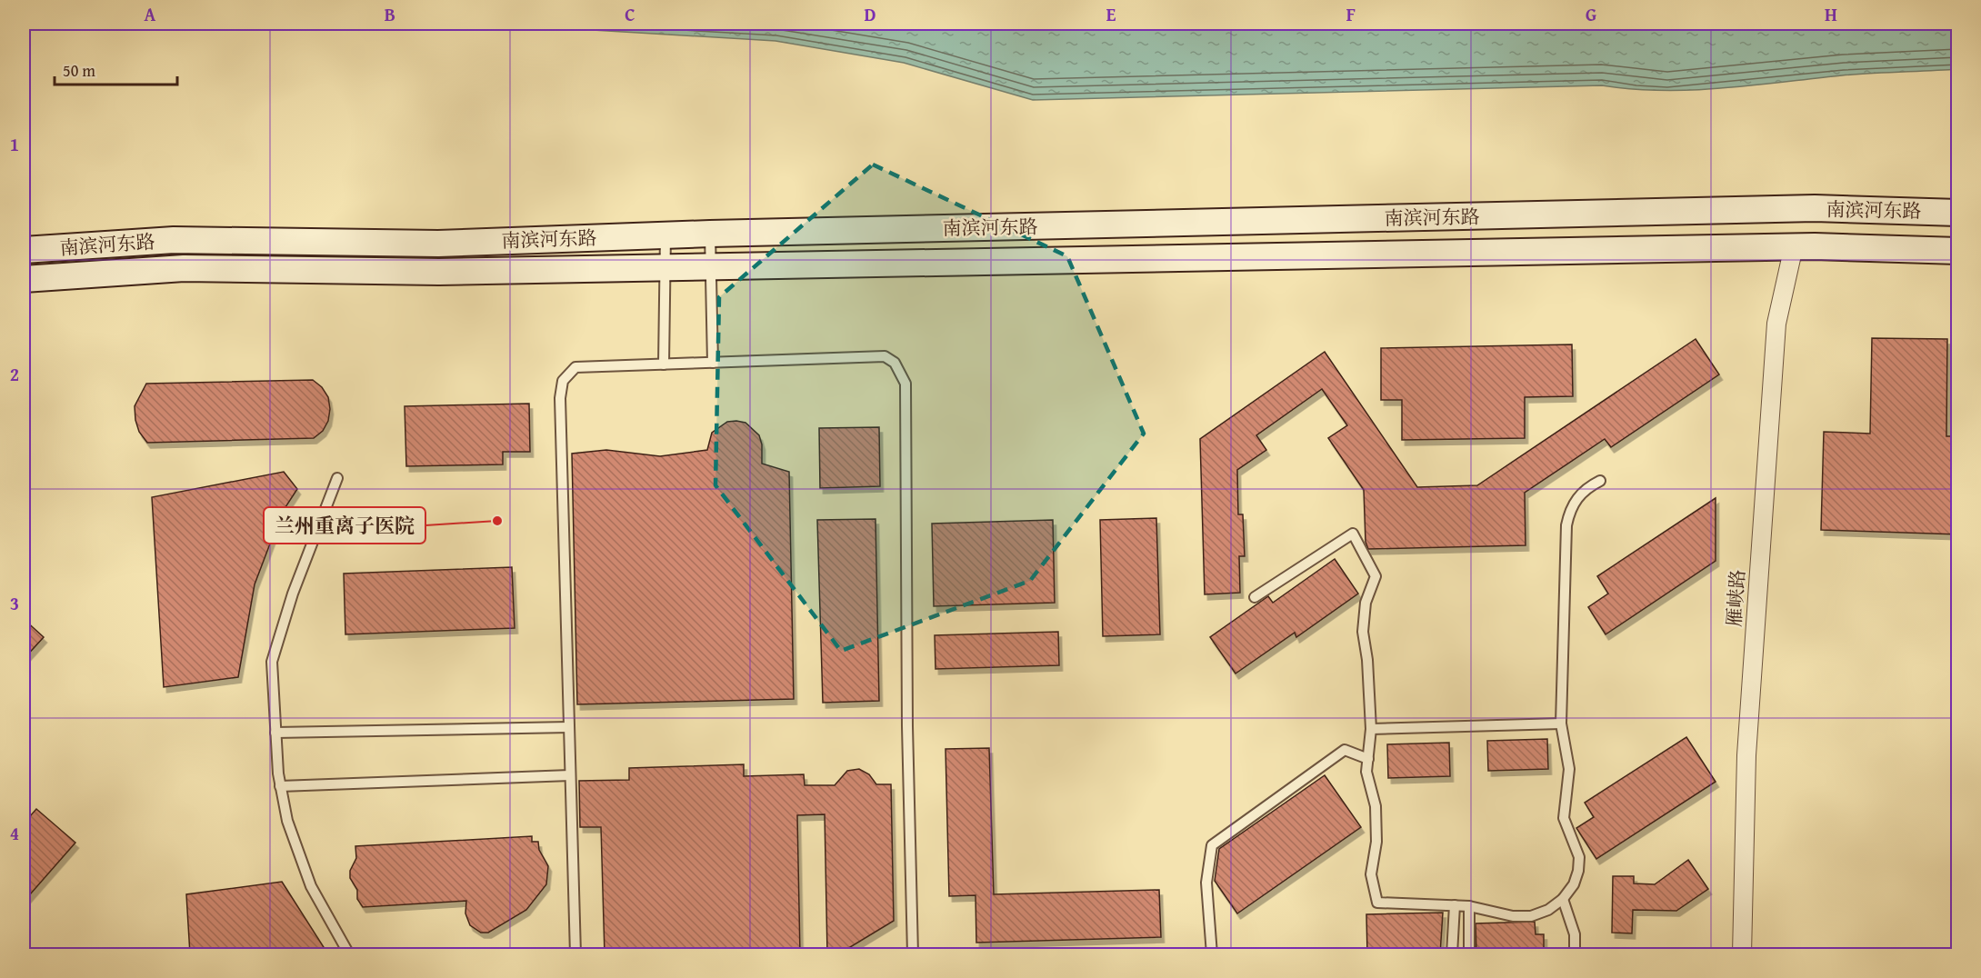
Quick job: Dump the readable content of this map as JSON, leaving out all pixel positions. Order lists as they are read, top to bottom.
{
  "streets": {
    "main road": ["南滨河东路"],
    "street": ["雁峡路"]
  },
  "crossings": [
    ["南滨河东路", "雁峡路"]
  ],
  "places": ["兰州重离子医院"],
  "scale_bar": "50 m",
  "grid": {
    "columns": [
      "A",
      "B",
      "C",
      "D",
      "E",
      "F",
      "G",
      "H"
    ],
    "rows": [
      "1",
      "2",
      "3",
      "4"
    ]
  }
}
